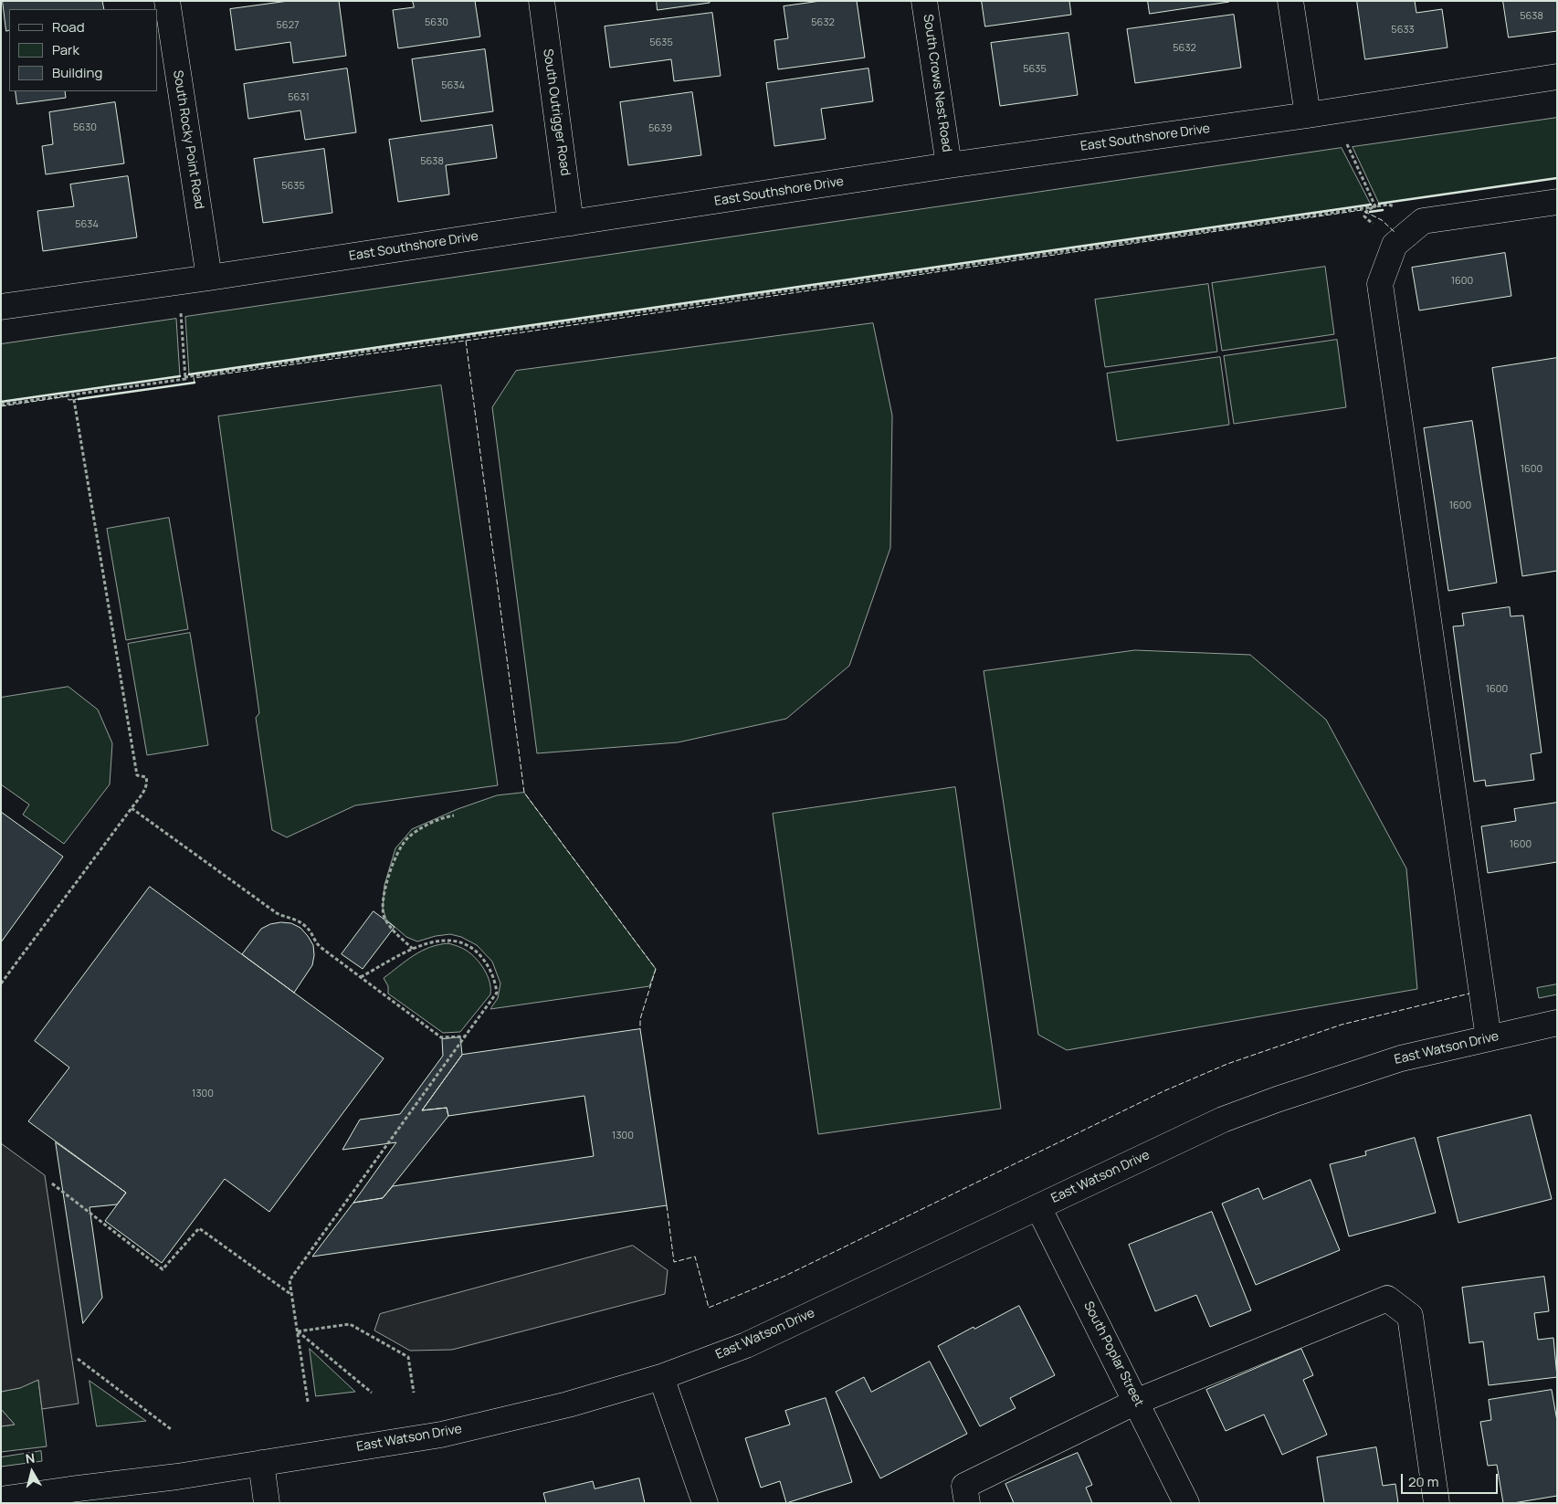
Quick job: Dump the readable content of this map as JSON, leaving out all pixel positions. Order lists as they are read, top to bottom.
{
  "streets": {
    "street": [
      "South Crows Nest Road",
      "South Outrigger Road",
      "East Southshore Drive",
      "South Rocky Point Road",
      "East Watson Drive",
      "South Poplar Street"
    ]
  },
  "crossings": [
    ["South Crows Nest Road", "East Southshore Drive"],
    ["South Outrigger Road", "East Southshore Drive"],
    ["East Southshore Drive", "South Rocky Point Road"],
    ["East Watson Drive", "South Poplar Street"]
  ],
  "house_numbers": [
    "5638",
    "5630",
    "5632",
    "5627",
    "5633",
    "5635",
    "5632",
    "5635",
    "5634",
    "5631",
    "5630",
    "5639",
    "5638",
    "5635",
    "5634",
    "1600",
    "1600",
    "1600",
    "1600",
    "1600",
    "1300",
    "1300"
  ],
  "legend": ["Road", "Park", "Building"],
  "scale_bar": "20 m",
  "north": "top"
}
